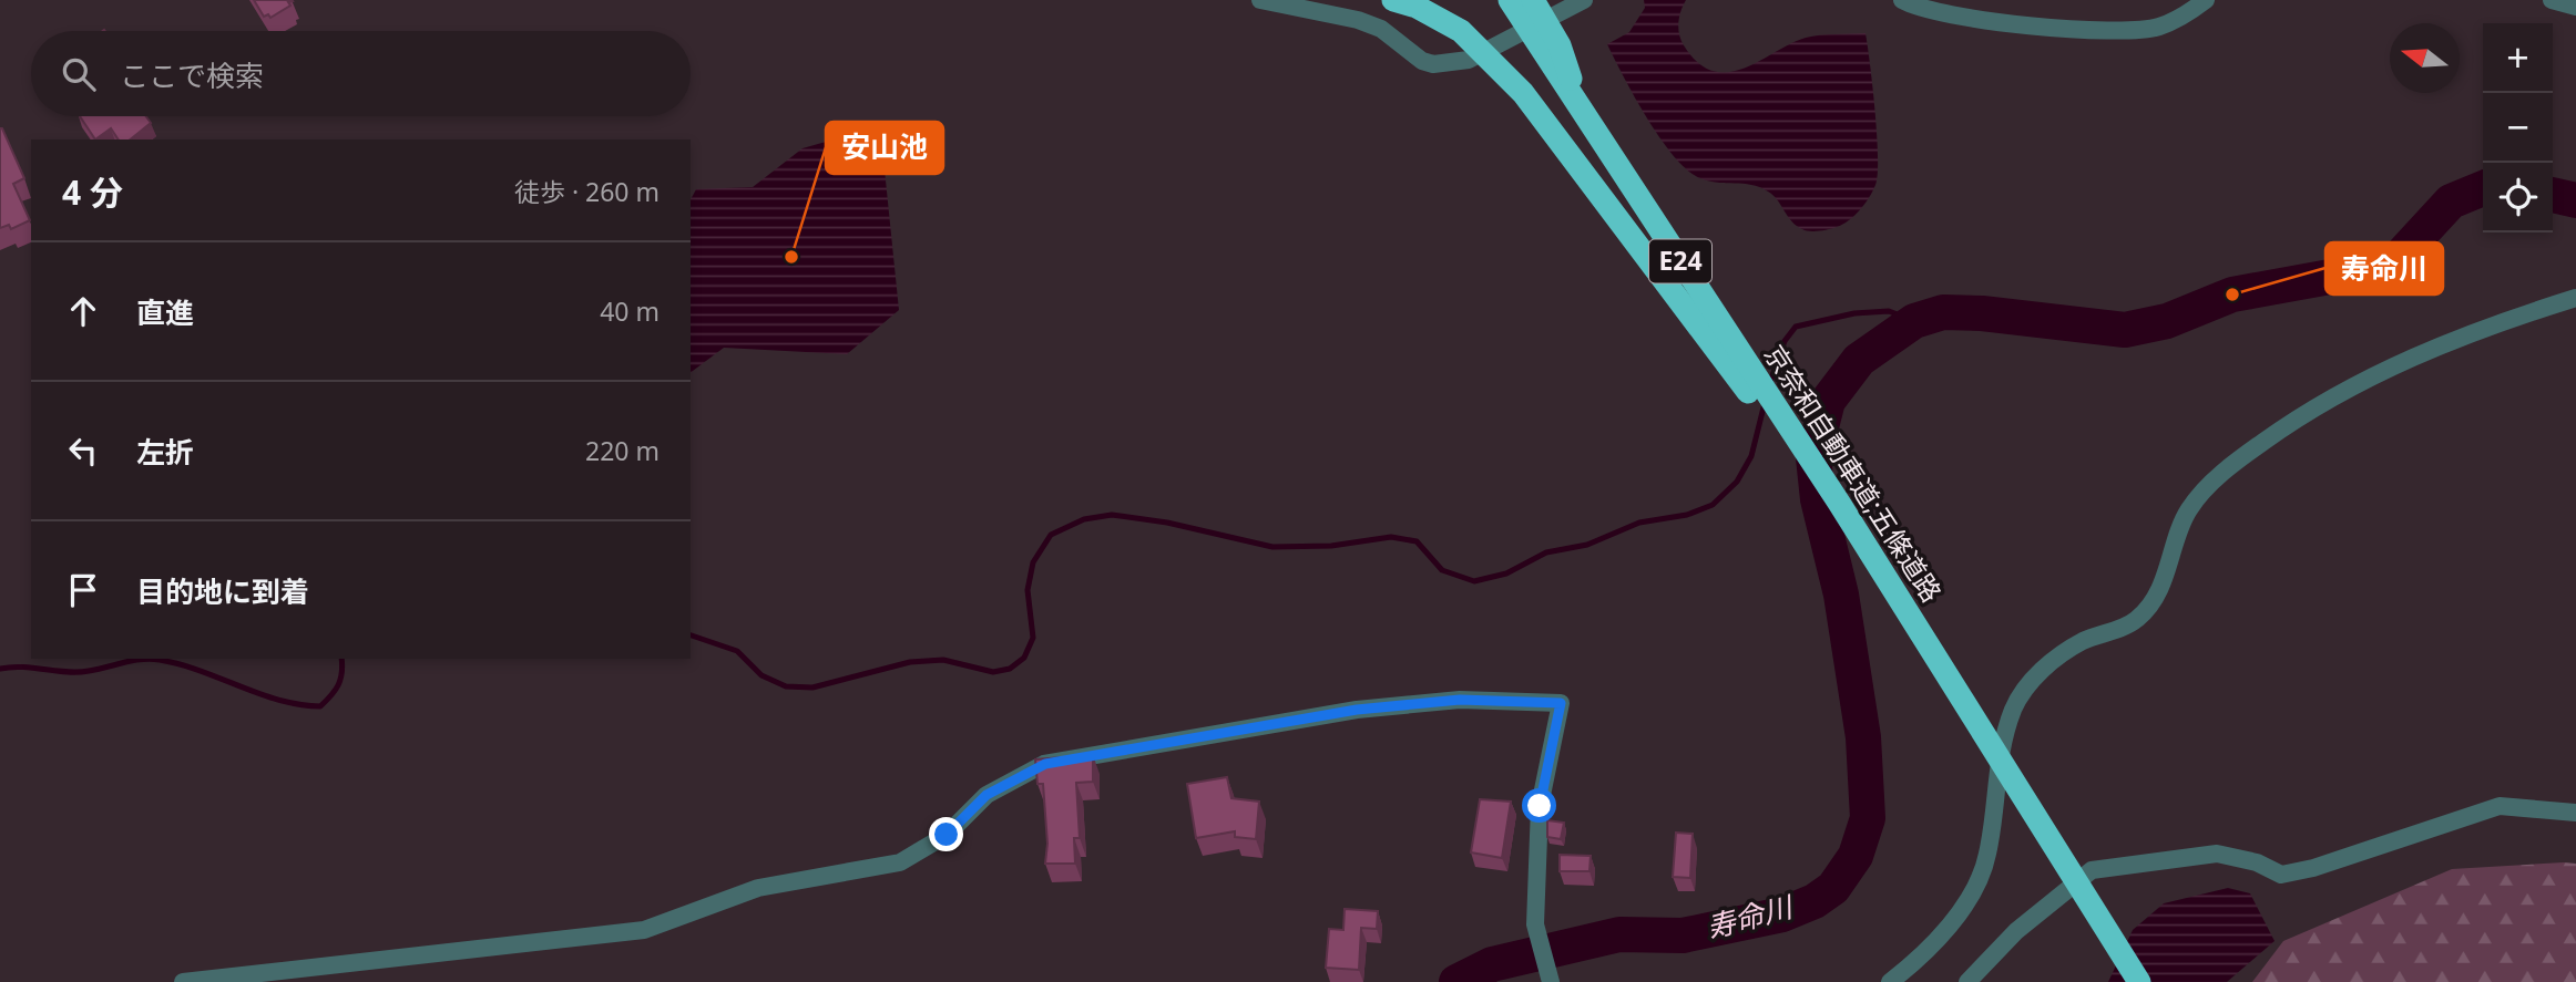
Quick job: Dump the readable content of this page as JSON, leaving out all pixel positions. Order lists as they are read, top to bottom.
{
  "streets": {
    "highway": ["E24", "京奈和自動車道;五條道路"]
  },
  "water": ["寿命川"],
  "places": ["安山池", "寿命川"],
  "north": "left",
  "page": {
    "map_buttons": ["+", "−"],
    "search": "ここで検索",
    "heading": ["4 分", "徒歩 · 260 m"],
    "list": [
      ["直進", "40 m"],
      ["左折", "220 m"],
      "目的地に到着"
    ]
  }
}
